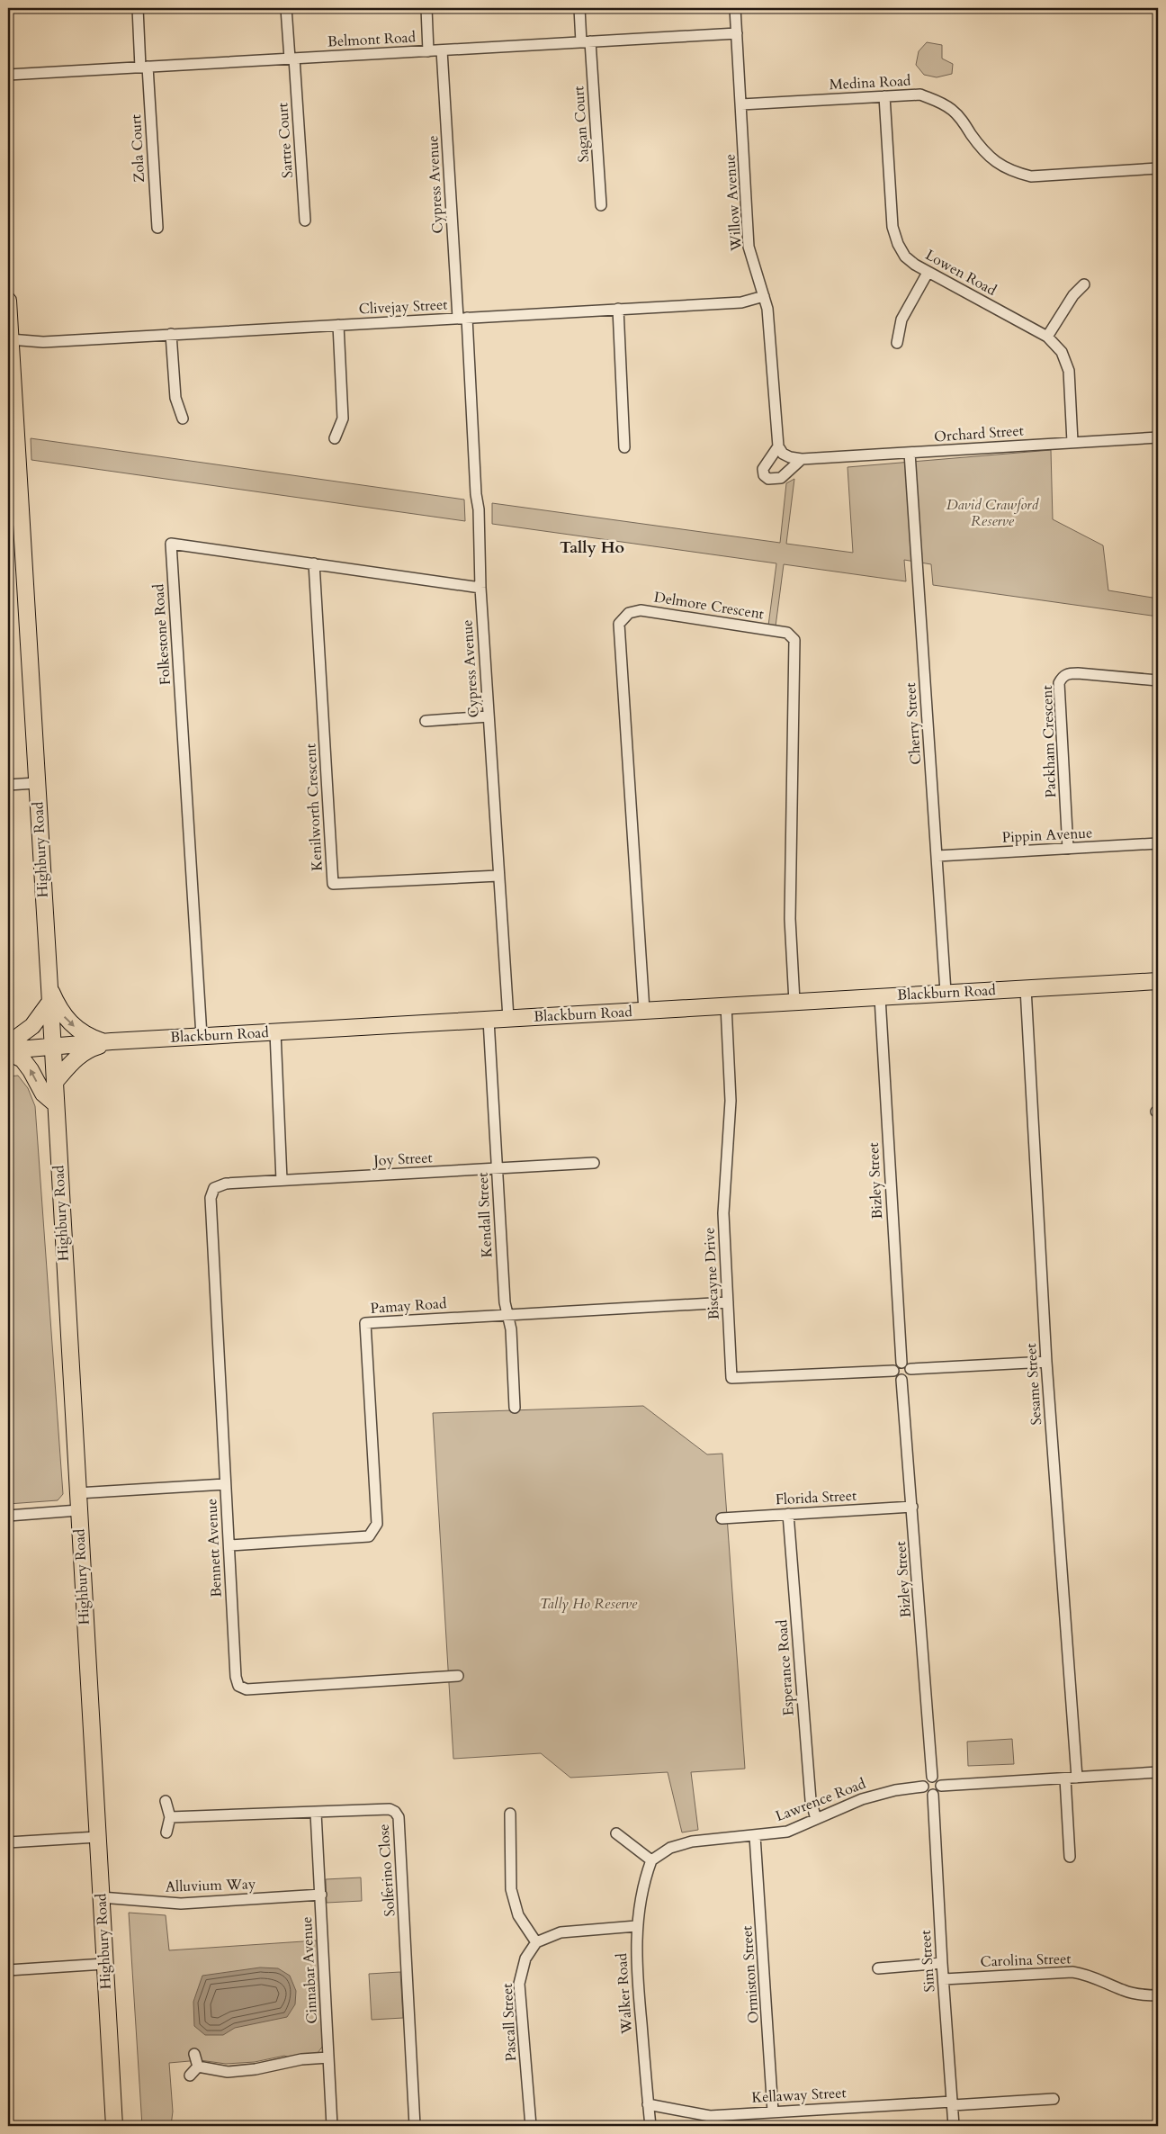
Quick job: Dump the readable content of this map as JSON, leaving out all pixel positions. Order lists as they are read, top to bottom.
{
  "streets": {
    "main road": ["Highbury Road", "Blackburn Road"],
    "street": [
      "Belmont Road",
      "Medina Road",
      "Sagan Court",
      "Sartre Court",
      "Zola Court",
      "Cypress Avenue",
      "Willow Avenue",
      "Lowen Road",
      "Clivejay Street",
      "Orchard Street",
      "Delmore Crescent",
      "Folkestone Road",
      "Cherry Street",
      "Packham Crescent",
      "Kenilworth Crescent",
      "Pippin Avenue",
      "Joy Street",
      "Bizley Street",
      "Kendall Street",
      "Biscayne Drive",
      "Pamay Road",
      "Sesame Street",
      "Florida Street",
      "Bennett Avenue",
      "Esperance Road",
      "Lawrence Road",
      "Solferino Close",
      "Alluvium Way",
      "Carolina Street",
      "Sim Street",
      "Cinnabar Avenue",
      "Ormiston Street",
      "Walker Road",
      "Pascall Street",
      "Kellaway Street"
    ]
  },
  "crossings": [
    ["Belmont Road", "Sagan Court"],
    ["Belmont Road", "Sartre Court"],
    ["Belmont Road", "Zola Court"],
    ["Belmont Road", "Cypress Avenue"],
    ["Belmont Road", "Willow Avenue"],
    ["Medina Road", "Willow Avenue"],
    ["Medina Road", "Lowen Road"],
    ["Cypress Avenue", "Clivejay Street"],
    ["Cypress Avenue", "Folkestone Road"],
    ["Cypress Avenue", "Kenilworth Crescent"],
    ["Cypress Avenue", "Blackburn Road"],
    ["Willow Avenue", "Clivejay Street"],
    ["Willow Avenue", "Orchard Street"],
    ["Lowen Road", "Orchard Street"],
    ["Clivejay Street", "Highbury Road"],
    ["Orchard Street", "Cherry Street"],
    ["Delmore Crescent", "Blackburn Road"],
    ["Folkestone Road", "Kenilworth Crescent"],
    ["Folkestone Road", "Blackburn Road"],
    ["Cherry Street", "Pippin Avenue"],
    ["Cherry Street", "Blackburn Road"],
    ["Packham Crescent", "Pippin Avenue"],
    ["Highbury Road", "Blackburn Road"],
    ["Highbury Road", "Alluvium Way"],
    ["Blackburn Road", "Bizley Street"],
    ["Blackburn Road", "Kendall Street"],
    ["Blackburn Road", "Biscayne Drive"],
    ["Blackburn Road", "Sesame Street"],
    ["Joy Street", "Kendall Street"],
    ["Joy Street", "Bennett Avenue"],
    ["Bizley Street", "Biscayne Drive"],
    ["Bizley Street", "Florida Street"],
    ["Bizley Street", "Lawrence Road"],
    ["Bizley Street", "Sim Street"],
    ["Kendall Street", "Pamay Road"],
    ["Biscayne Drive", "Pamay Road"],
    ["Pamay Road", "Bennett Avenue"],
    ["Florida Street", "Esperance Road"],
    ["Esperance Road", "Lawrence Road"],
    ["Lawrence Road", "Sim Street"],
    ["Lawrence Road", "Ormiston Street"],
    ["Lawrence Road", "Walker Road"],
    ["Solferino Close", "Cinnabar Avenue"],
    ["Alluvium Way", "Cinnabar Avenue"],
    ["Carolina Street", "Sim Street"],
    ["Sim Street", "Kellaway Street"],
    ["Ormiston Street", "Kellaway Street"],
    ["Walker Road", "Kellaway Street"]
  ],
  "districts": ["Tally Ho"],
  "parks": ["David Crawford Reserve", "Tally Ho Reserve"]
}
